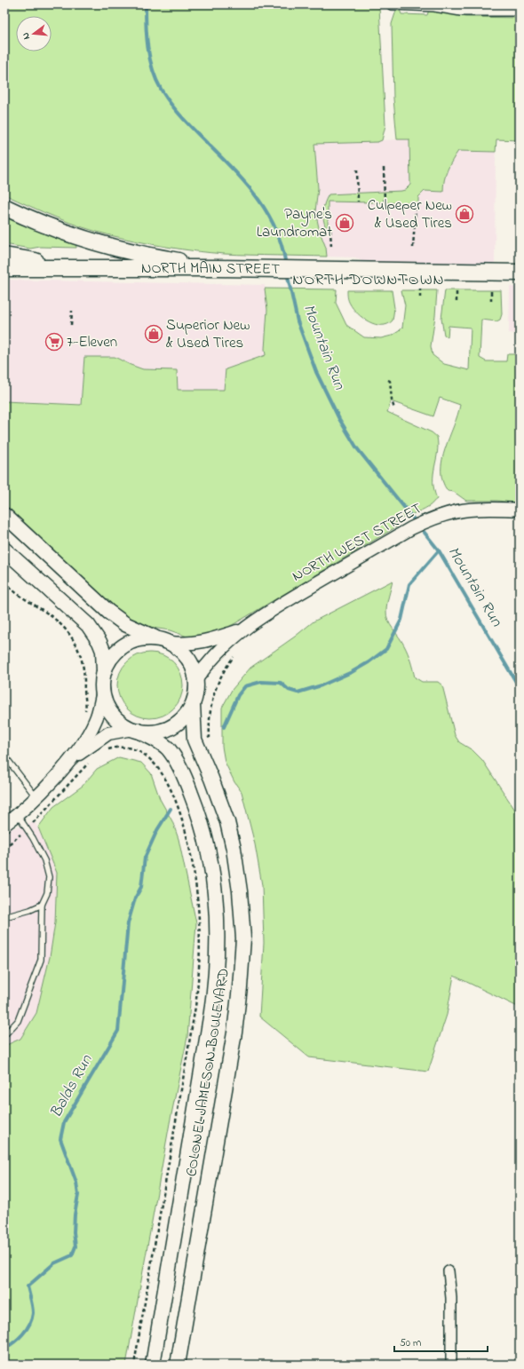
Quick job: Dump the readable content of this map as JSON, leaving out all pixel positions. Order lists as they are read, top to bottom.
{
  "streets": {
    "main road": ["NORTH MAIN STREET", "COLONEL JAMESON BOULEVARD"],
    "street": ["NORTH WEST STREET"]
  },
  "crossings": [
    ["NORTH WEST STREET", "COLONEL JAMESON BOULEVARD"]
  ],
  "districts": ["NORTH DOWNTOWN"],
  "water": ["Mountain Run", "Balds Run"],
  "places": {
    "shop": ["Culpeper New & Used Tires", "Payne's Laundromat", "Superior New & Used Tires"],
    "supermarket": ["7-Eleven"]
  },
  "scale_bar": "50 m",
  "north": "left"
}
